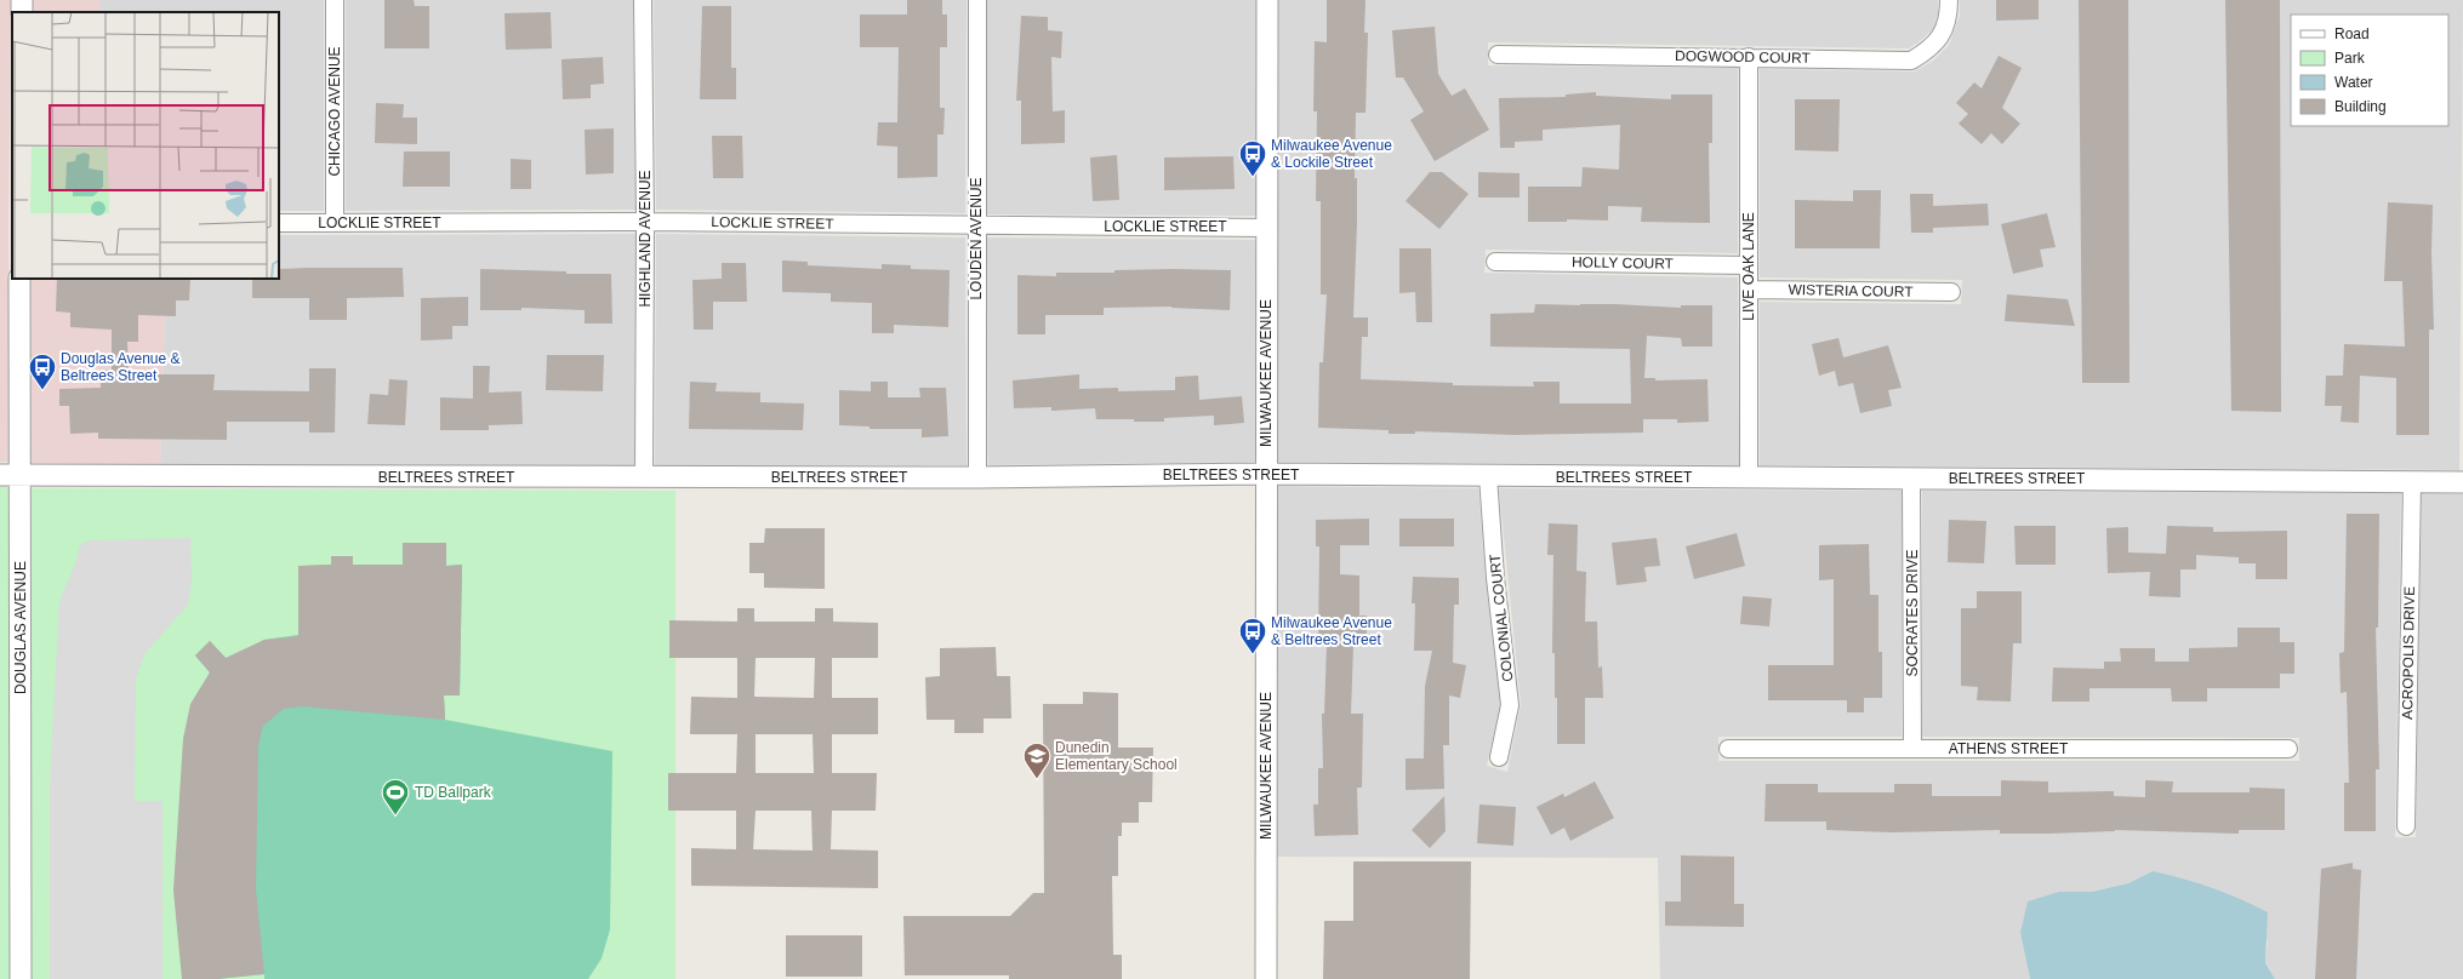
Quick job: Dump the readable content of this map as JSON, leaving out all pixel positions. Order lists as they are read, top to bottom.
{
  "streets": {
    "street": [
      "DOGWOOD COURT",
      "CHICAGO AVENUE",
      "LOCKLIE STREET",
      "HIGHLAND AVENUE",
      "LOUDEN AVENUE",
      "HOLLY COURT",
      "LIVE OAK LANE",
      "WISTERIA COURT",
      "MILWAUKEE AVENUE",
      "BELTREES STREET",
      "SOCRATES DRIVE",
      "COLONIAL COURT",
      "DOUGLAS AVENUE",
      "ACROPOLIS DRIVE",
      "ATHENS STREET"
    ]
  },
  "crossings": [
    ["DOGWOOD COURT", "LIVE OAK LANE"],
    ["CHICAGO AVENUE", "LOCKLIE STREET"],
    ["LOCKLIE STREET", "HIGHLAND AVENUE"],
    ["LOCKLIE STREET", "LOUDEN AVENUE"],
    ["LOCKLIE STREET", "MILWAUKEE AVENUE"],
    ["HIGHLAND AVENUE", "BELTREES STREET"],
    ["LOUDEN AVENUE", "BELTREES STREET"],
    ["HOLLY COURT", "LIVE OAK LANE"],
    ["LIVE OAK LANE", "WISTERIA COURT"],
    ["LIVE OAK LANE", "BELTREES STREET"],
    ["MILWAUKEE AVENUE", "BELTREES STREET"],
    ["BELTREES STREET", "SOCRATES DRIVE"],
    ["BELTREES STREET", "COLONIAL COURT"],
    ["BELTREES STREET", "DOUGLAS AVENUE"],
    ["BELTREES STREET", "ACROPOLIS DRIVE"],
    ["SOCRATES DRIVE", "ATHENS STREET"]
  ],
  "places": {
    "bus stop": ["Milwaukee Avenue & Lockile Street", "Douglas Avenue & Beltrees Street", "Milwaukee Avenue & Beltrees Street"],
    "school or university": ["Dunedin Elementary School"],
    "sports": ["TD Ballpark"]
  },
  "legend": [
    "Road",
    "Park",
    "Water",
    "Building"
  ]
}
